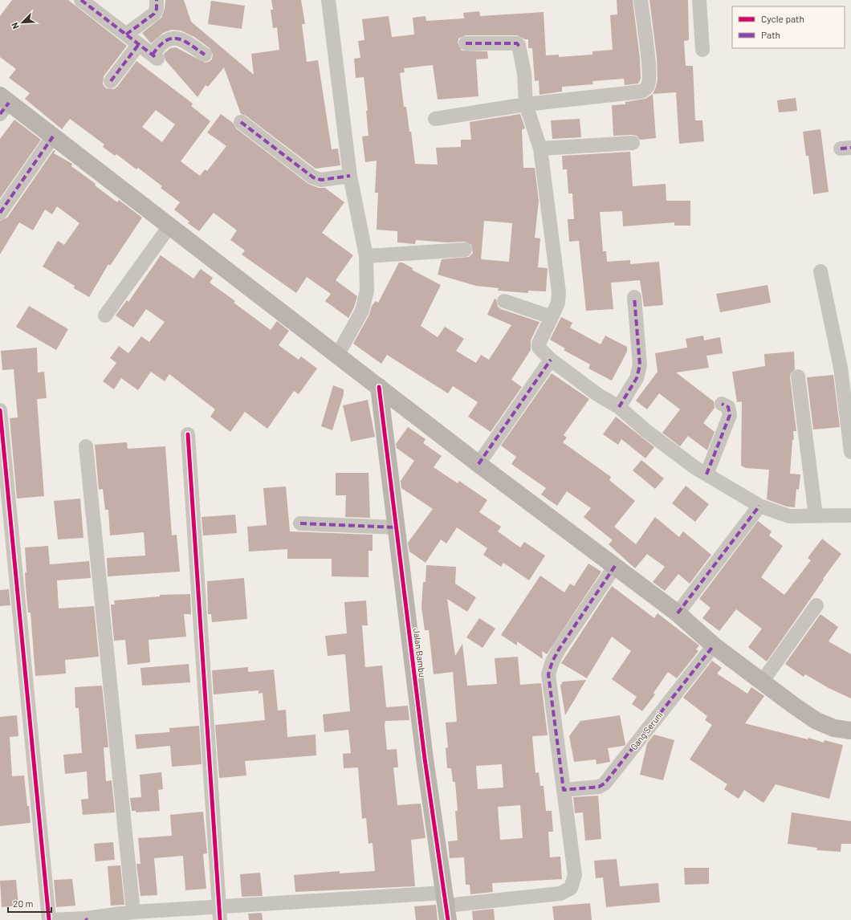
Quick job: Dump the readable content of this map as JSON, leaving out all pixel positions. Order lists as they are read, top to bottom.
{
  "streets": {
    "main road": ["Jalan Bambu"],
    "street": ["Gang Seruni"]
  },
  "legend": ["Cycle path", "Path"],
  "scale_bar": "20 m",
  "north": "bottom left"
}
